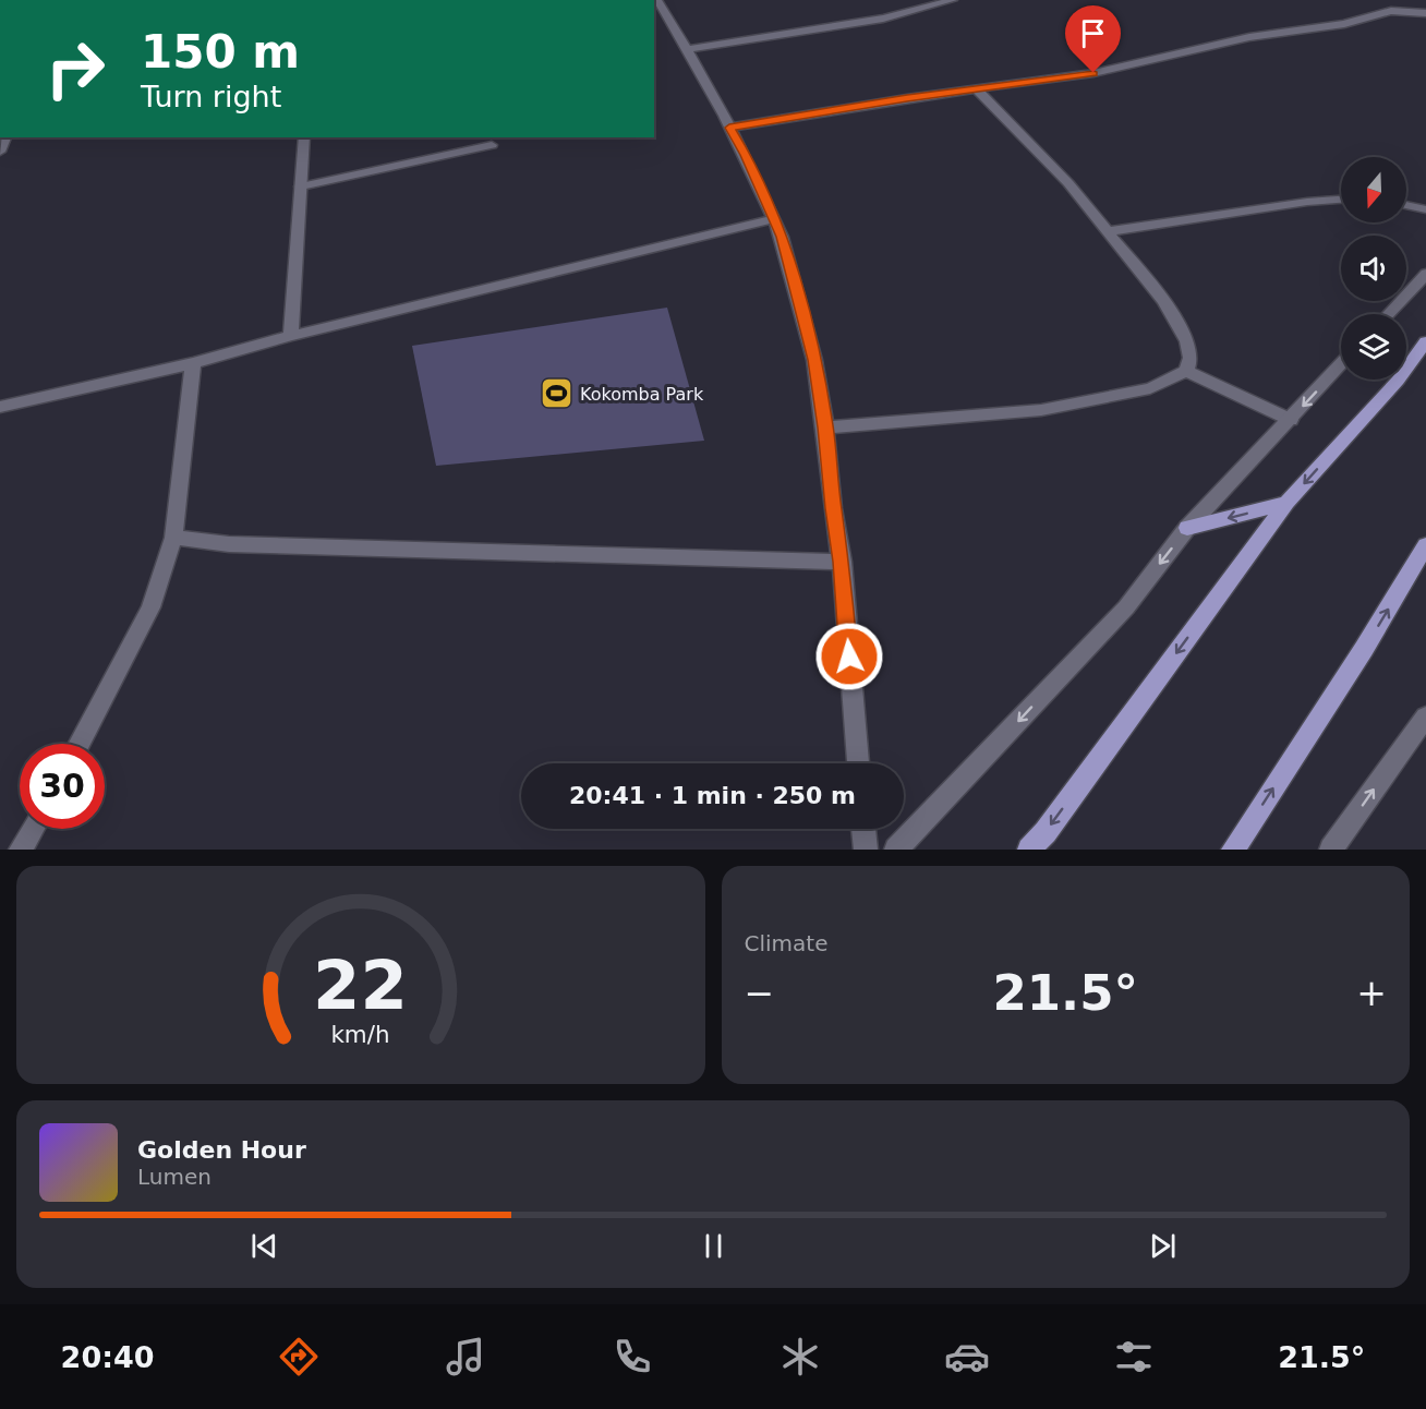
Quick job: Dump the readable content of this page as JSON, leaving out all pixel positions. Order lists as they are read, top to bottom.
{
  "places": {
    "sports": ["Kokomba Park"]
  },
  "north": "bottom",
  "page": {
    "turn": ["150 m", "Turn right"],
    "limit": "30",
    "trip": "20:41 · 1 min · 250 m",
    "tile": "Climate",
    "heat": ["−", "21.5°", "+"],
    "song": ["Golden Hour", "Lumen"],
    "tabs": ["20:40", "21.5°"],
    "gauge": ["22", "km/h"]
  }
}
